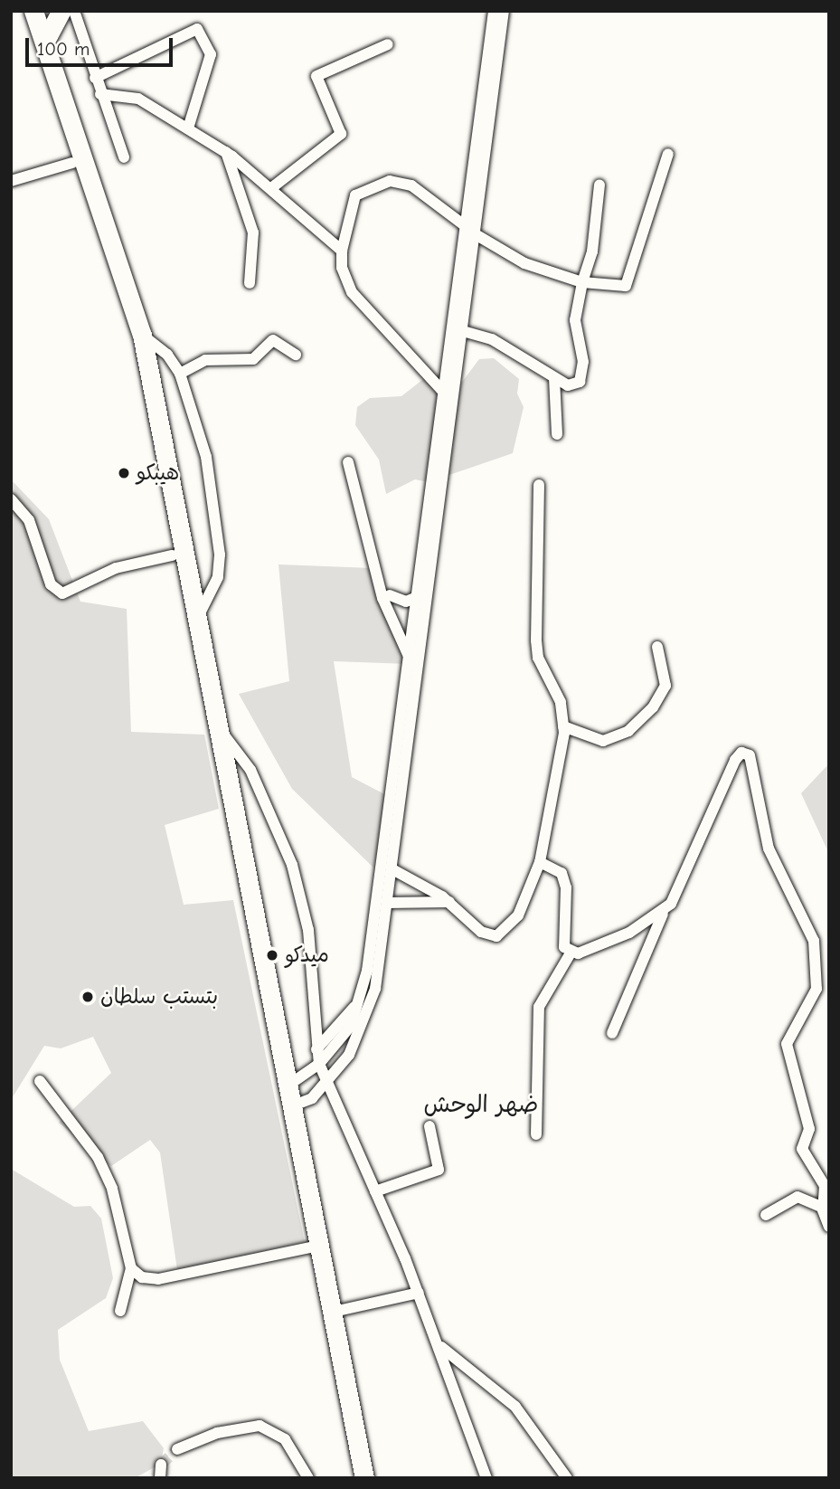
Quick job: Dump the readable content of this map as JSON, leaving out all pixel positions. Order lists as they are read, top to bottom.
{
  "districts": ["ضهر الوحش"],
  "places": ["هيبكو", "ميدكو", "بتستب سلطان"],
  "scale_bar": "100 m"
}
